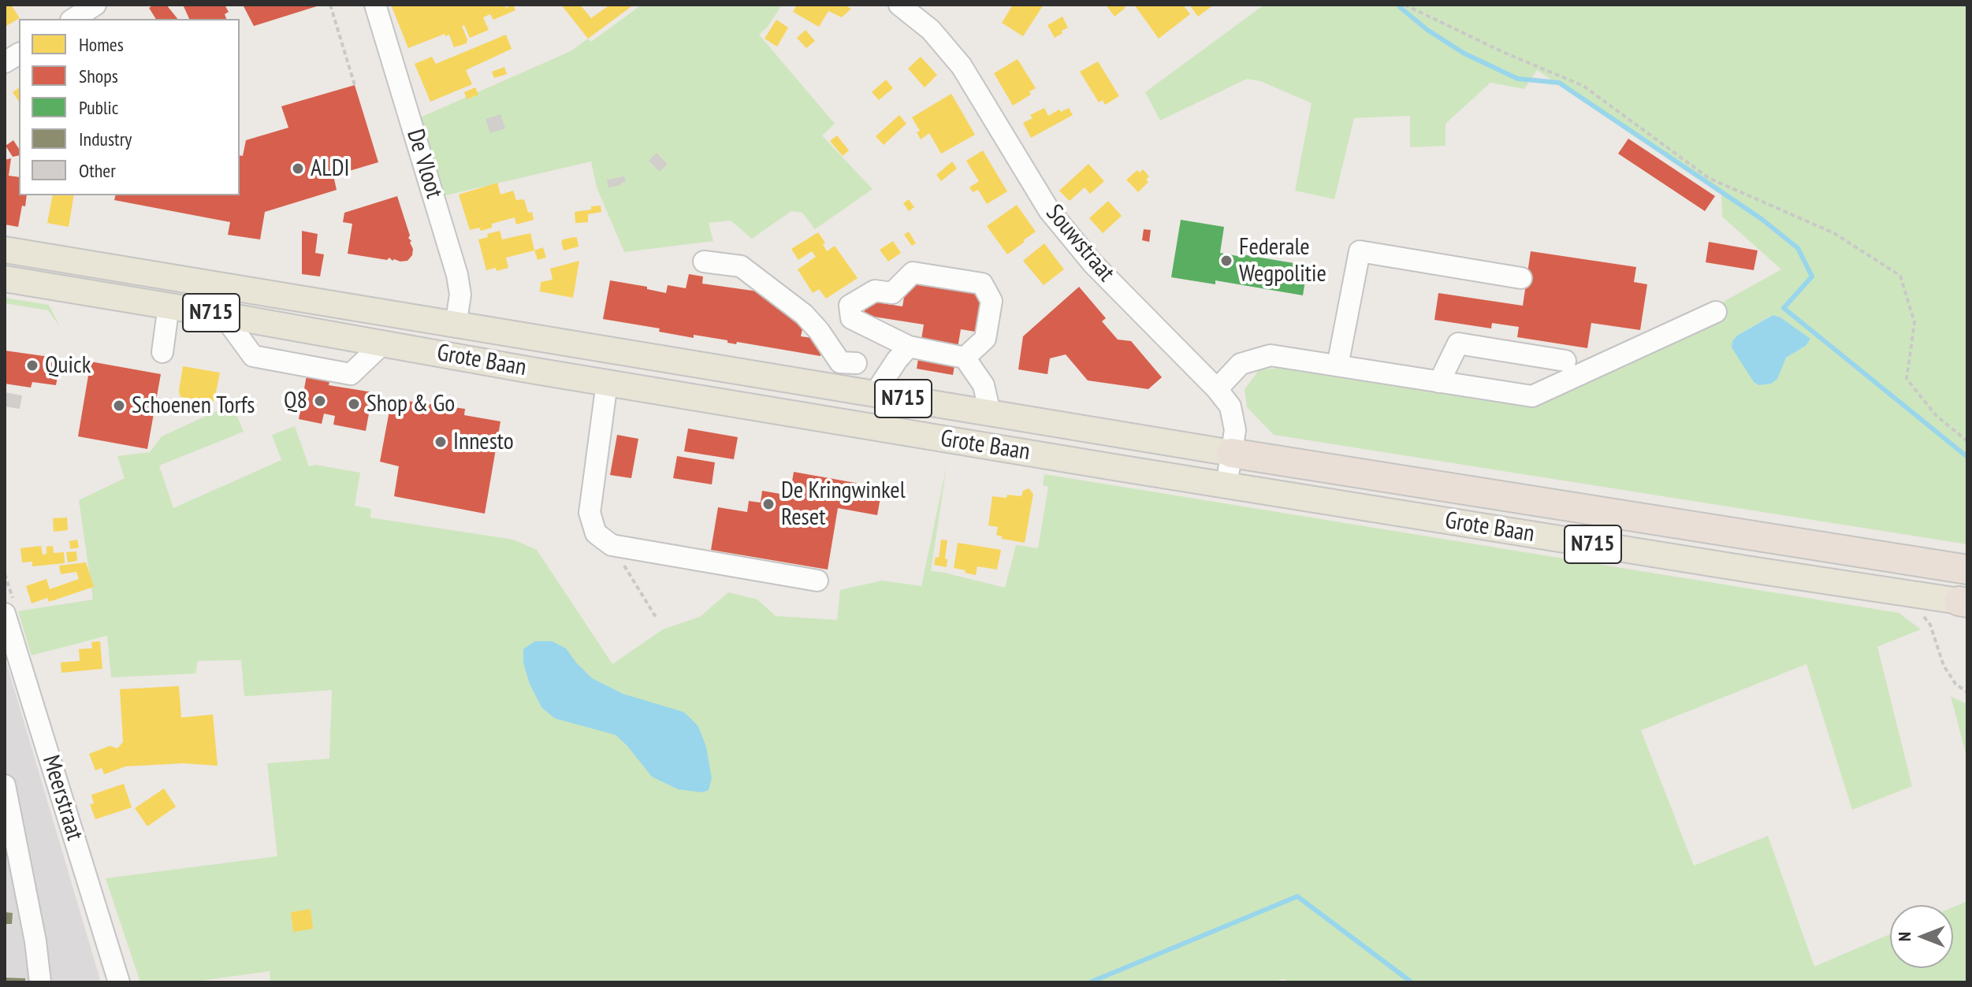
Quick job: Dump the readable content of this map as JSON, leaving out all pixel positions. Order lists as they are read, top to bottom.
{
  "streets": {
    "highway": ["N715", "Grote Baan"],
    "street": ["De Vloot", "Souwstraat", "Meerstraat"]
  },
  "crossings": [
    ["De Vloot", "Grote Baan"],
    ["Souwstraat", "Grote Baan"]
  ],
  "places": [
    "ALDI",
    "Federale Wegpolitie",
    "Quick",
    "Q8",
    "Shop & Go",
    "Schoenen Torfs",
    "Innesto",
    "De Kringwinkel Reset"
  ],
  "legend": [
    "Homes",
    "Shops",
    "Public",
    "Industry",
    "Other"
  ],
  "north": "left"
}
